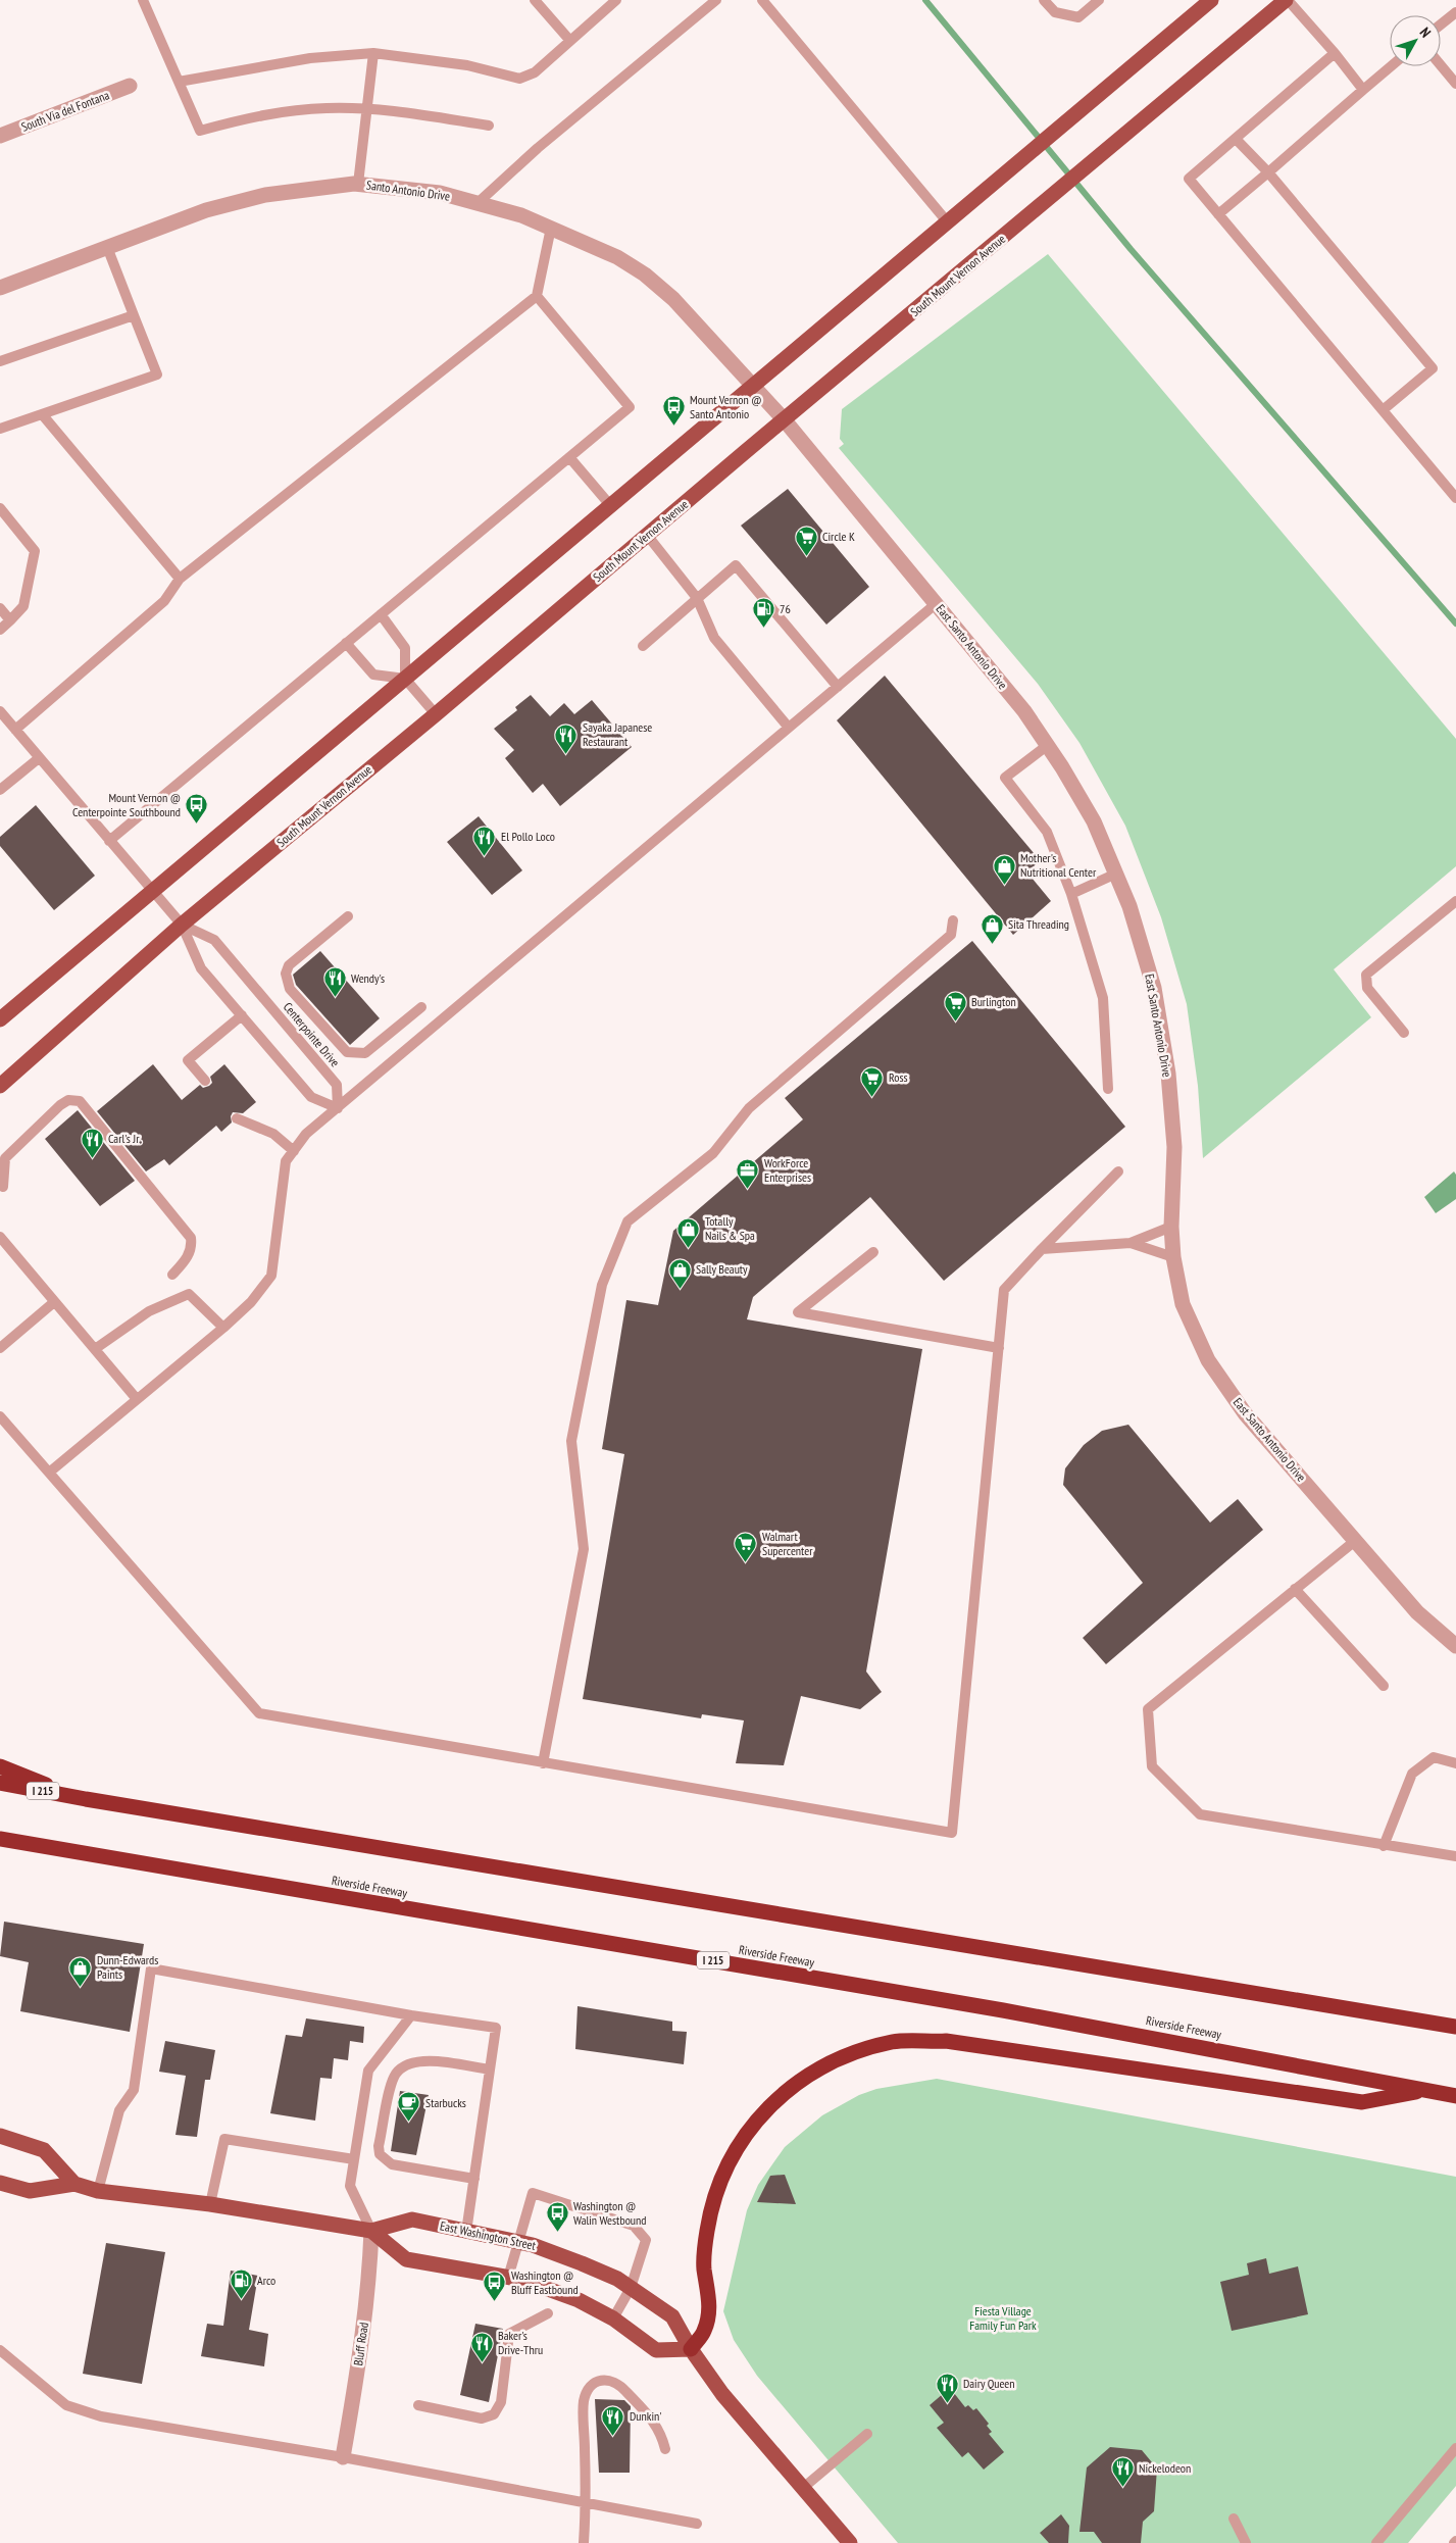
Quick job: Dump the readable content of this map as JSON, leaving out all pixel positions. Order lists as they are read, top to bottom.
{
  "streets": {
    "highway": ["I 215", "Riverside Freeway"],
    "main road": ["South Mount Vernon Avenue", "East Washington Street"],
    "street": [
      "South Via del Fontana",
      "Santo Antonio Drive",
      "East Santo Antonio Drive",
      "Bluff Road"
    ],
    "lane": ["Centerpointe Drive"]
  },
  "crossings": [
    ["Santo Antonio Drive", "South Mount Vernon Avenue"],
    ["Santo Antonio Drive", "East Santo Antonio Drive"],
    ["South Mount Vernon Avenue", "East Santo Antonio Drive"],
    ["South Mount Vernon Avenue", "Centerpointe Drive"],
    ["East Washington Street", "Bluff Road"]
  ],
  "parks": ["Fiesta Village Family Fun Park"],
  "places": {
    "bus stop": [
      "Mount Vernon @ Santo Antonio",
      "Mount Vernon @ Centerpointe Southbound",
      "Washington @ Walin Westbound",
      "Washington @ Bluff Eastbound"
    ],
    "supermarket": [
      "Circle K",
      "Burlington",
      "Ross",
      "Walmart Supercenter"
    ],
    "fuel station": ["76", "Arco"],
    "restaurant": [
      "Sayaka Japanese Restaurant",
      "El Pollo Loco",
      "Wendy's",
      "Carl's Jr.",
      "Baker's Drive-Thru",
      "Dairy Queen",
      "Dunkin'",
      "Nickelodeon"
    ],
    "shop": [
      "Mother's Nutritional Center",
      "Sita Threading",
      "Totally Nails & Spa",
      "Sally Beauty",
      "Dunn-Edwards Paints"
    ],
    "office": ["WorkForce Enterprises"],
    "cafe": ["Starbucks"]
  },
  "north": "top right"
}
